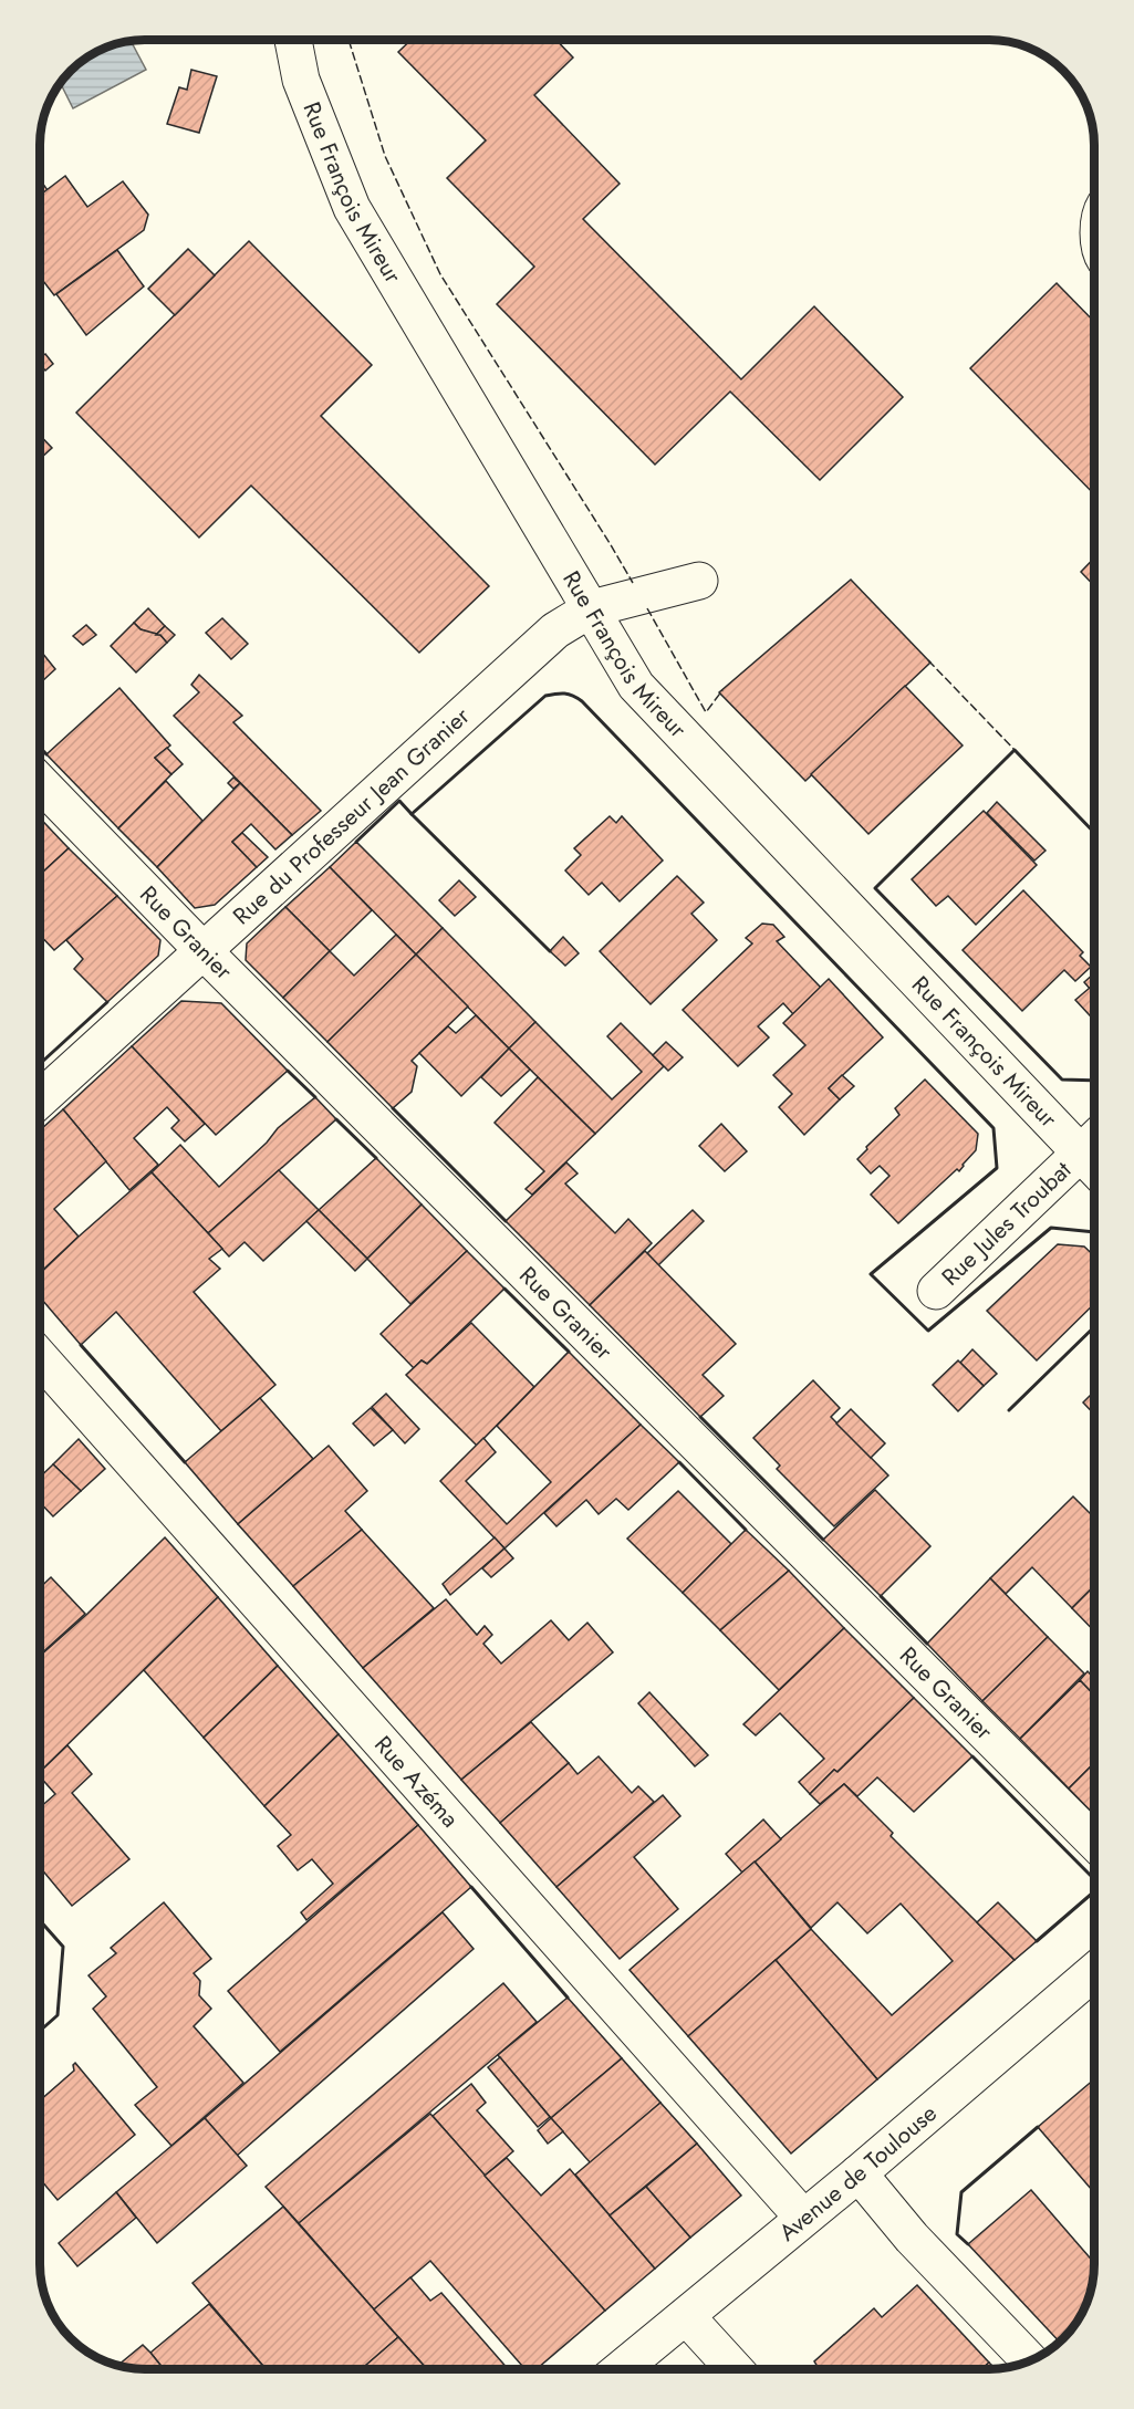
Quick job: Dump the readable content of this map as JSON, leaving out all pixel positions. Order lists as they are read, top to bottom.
{
  "streets": {
    "street": [
      "Rue François Mireur",
      "Rue du Professeur Jean Granier",
      "Rue Granier",
      "Rue Jules Troubat",
      "Rue Azéma",
      "Avenue de Toulouse"
    ]
  },
  "crossings": [
    ["Rue François Mireur", "Rue du Professeur Jean Granier"],
    ["Rue François Mireur", "Rue Jules Troubat"],
    ["Rue du Professeur Jean Granier", "Rue Granier"],
    ["Rue Azéma", "Avenue de Toulouse"]
  ]
}
